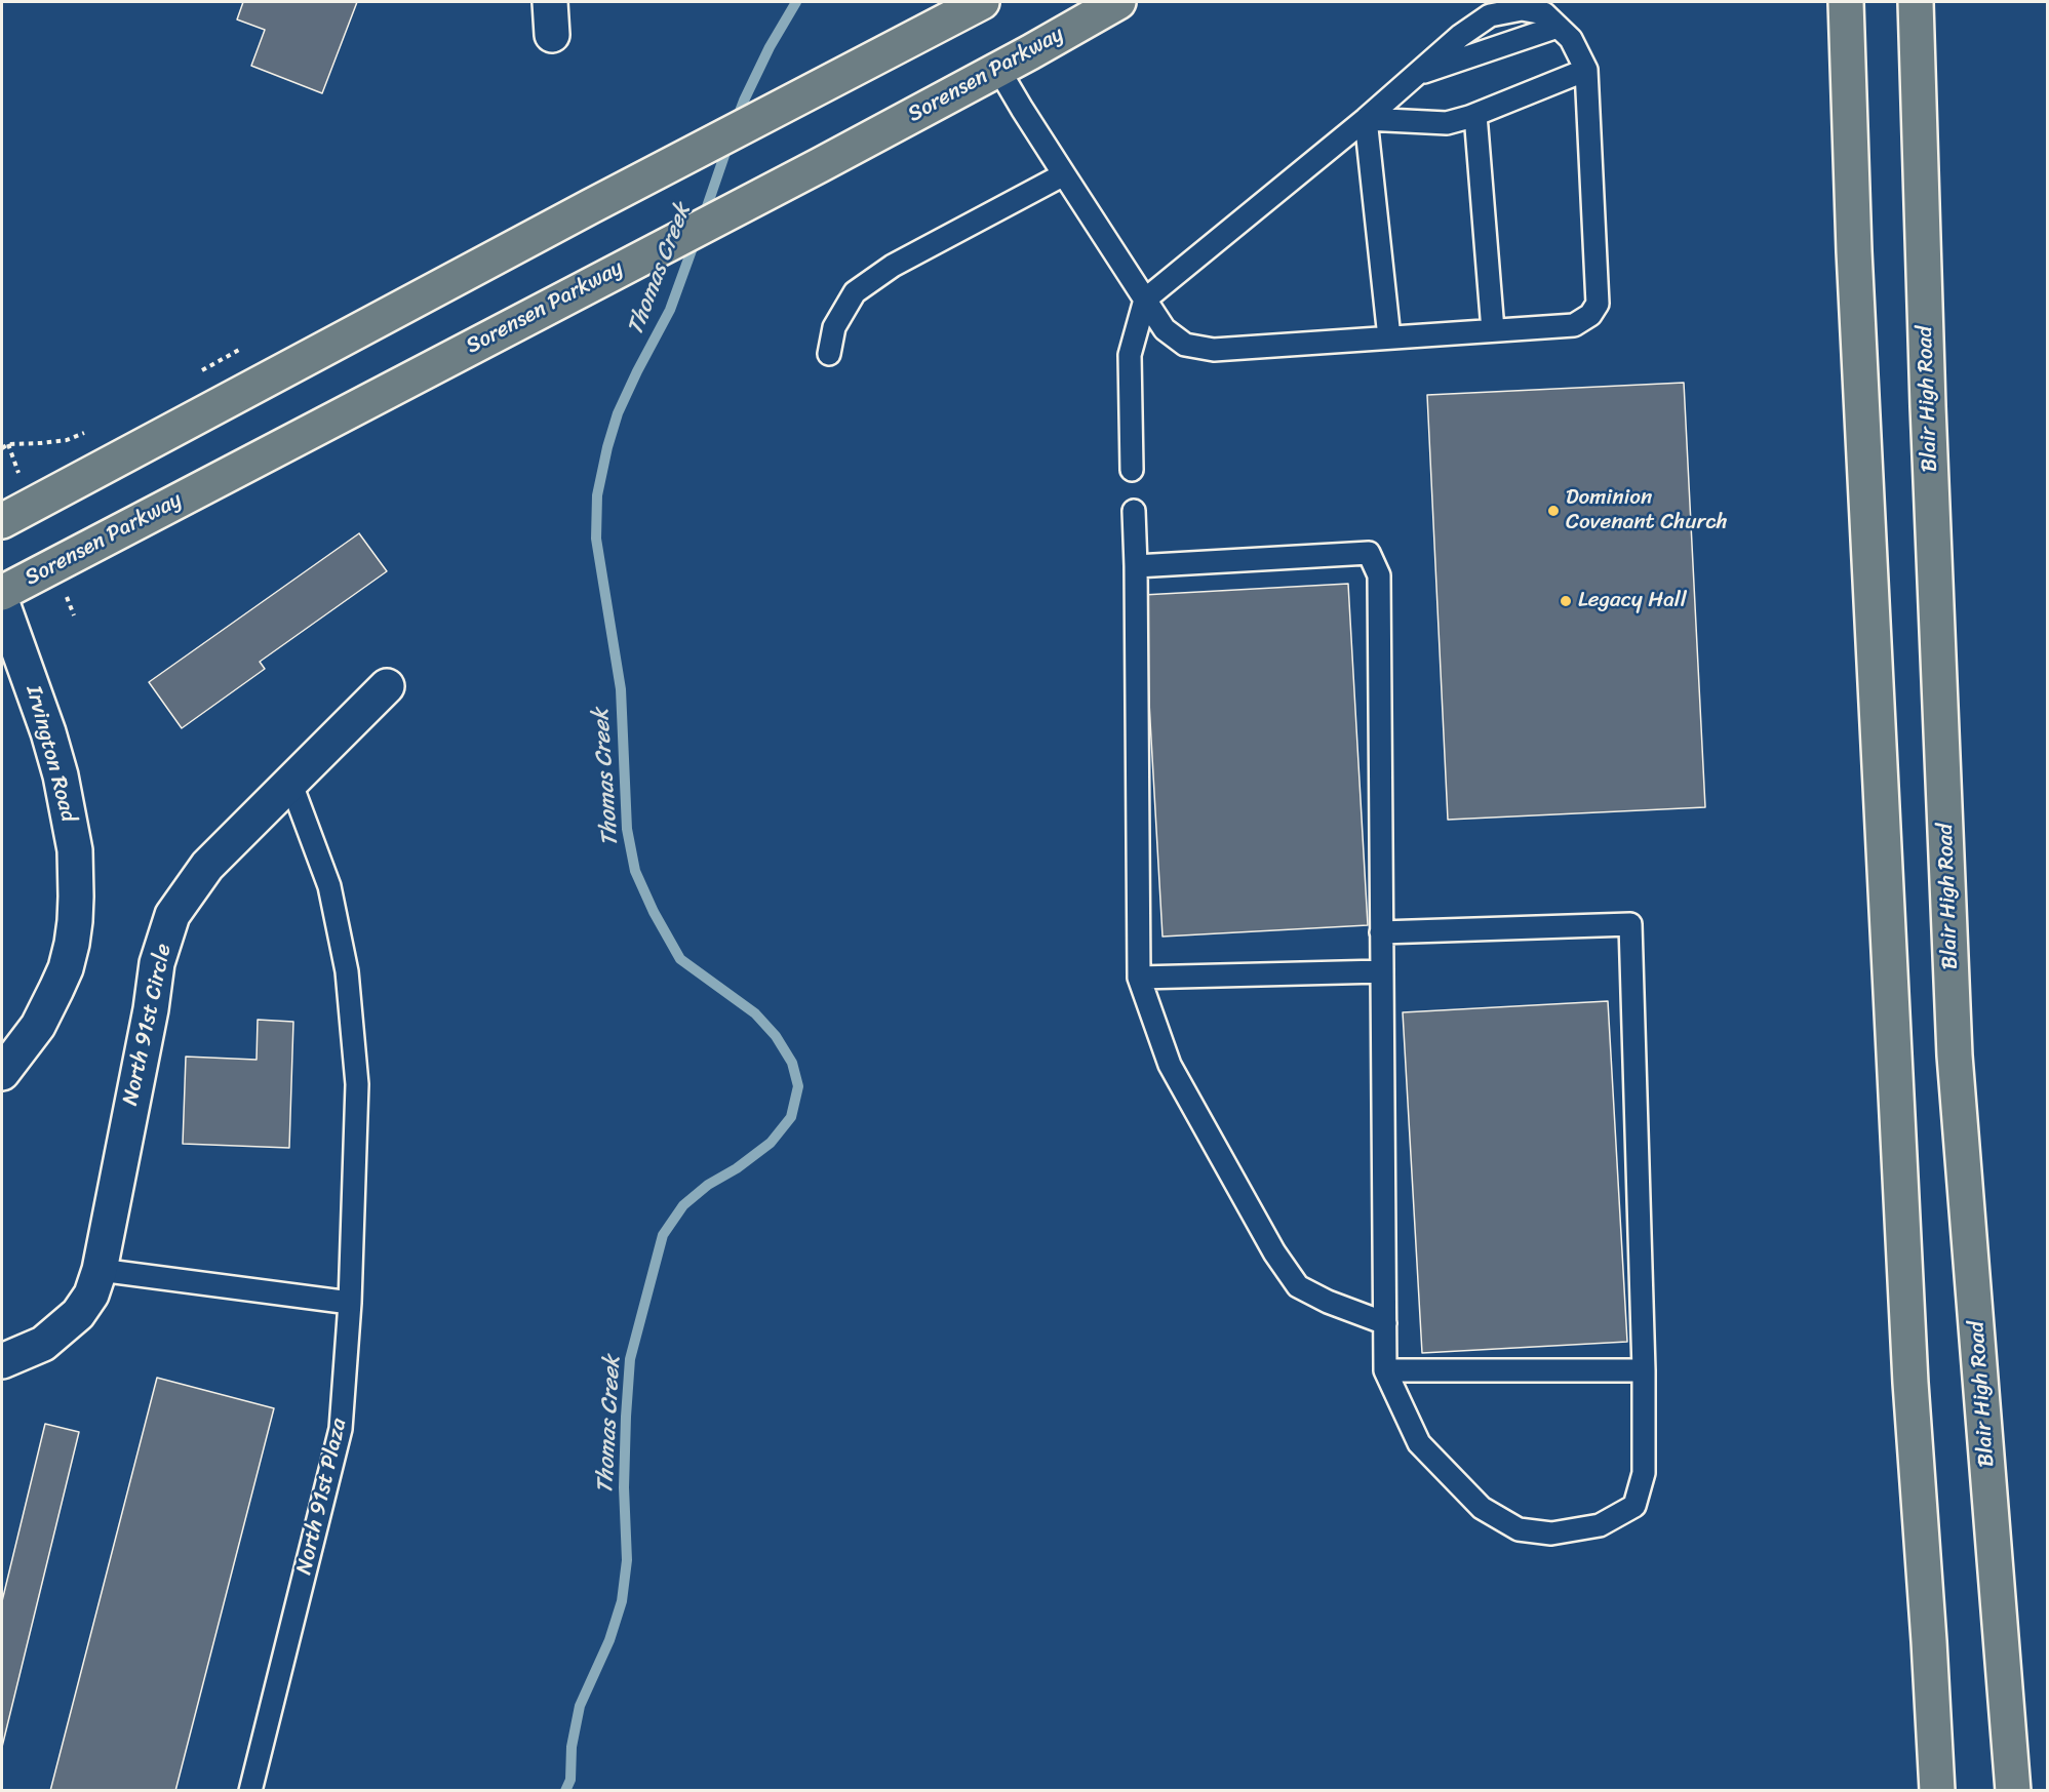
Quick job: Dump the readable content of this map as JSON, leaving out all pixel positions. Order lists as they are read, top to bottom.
{
  "streets": {
    "main road": ["Sorensen Parkway", "Blair High Road"],
    "street": ["Irvington Road", "North 91st Circle"],
    "lane": ["North 91st Plaza"]
  },
  "crossings": [
    ["North 91st Circle", "North 91st Plaza"]
  ],
  "water": ["Thomas Creek"],
  "places": ["Dominion Covenant Church", "Legacy Hall"]
}
